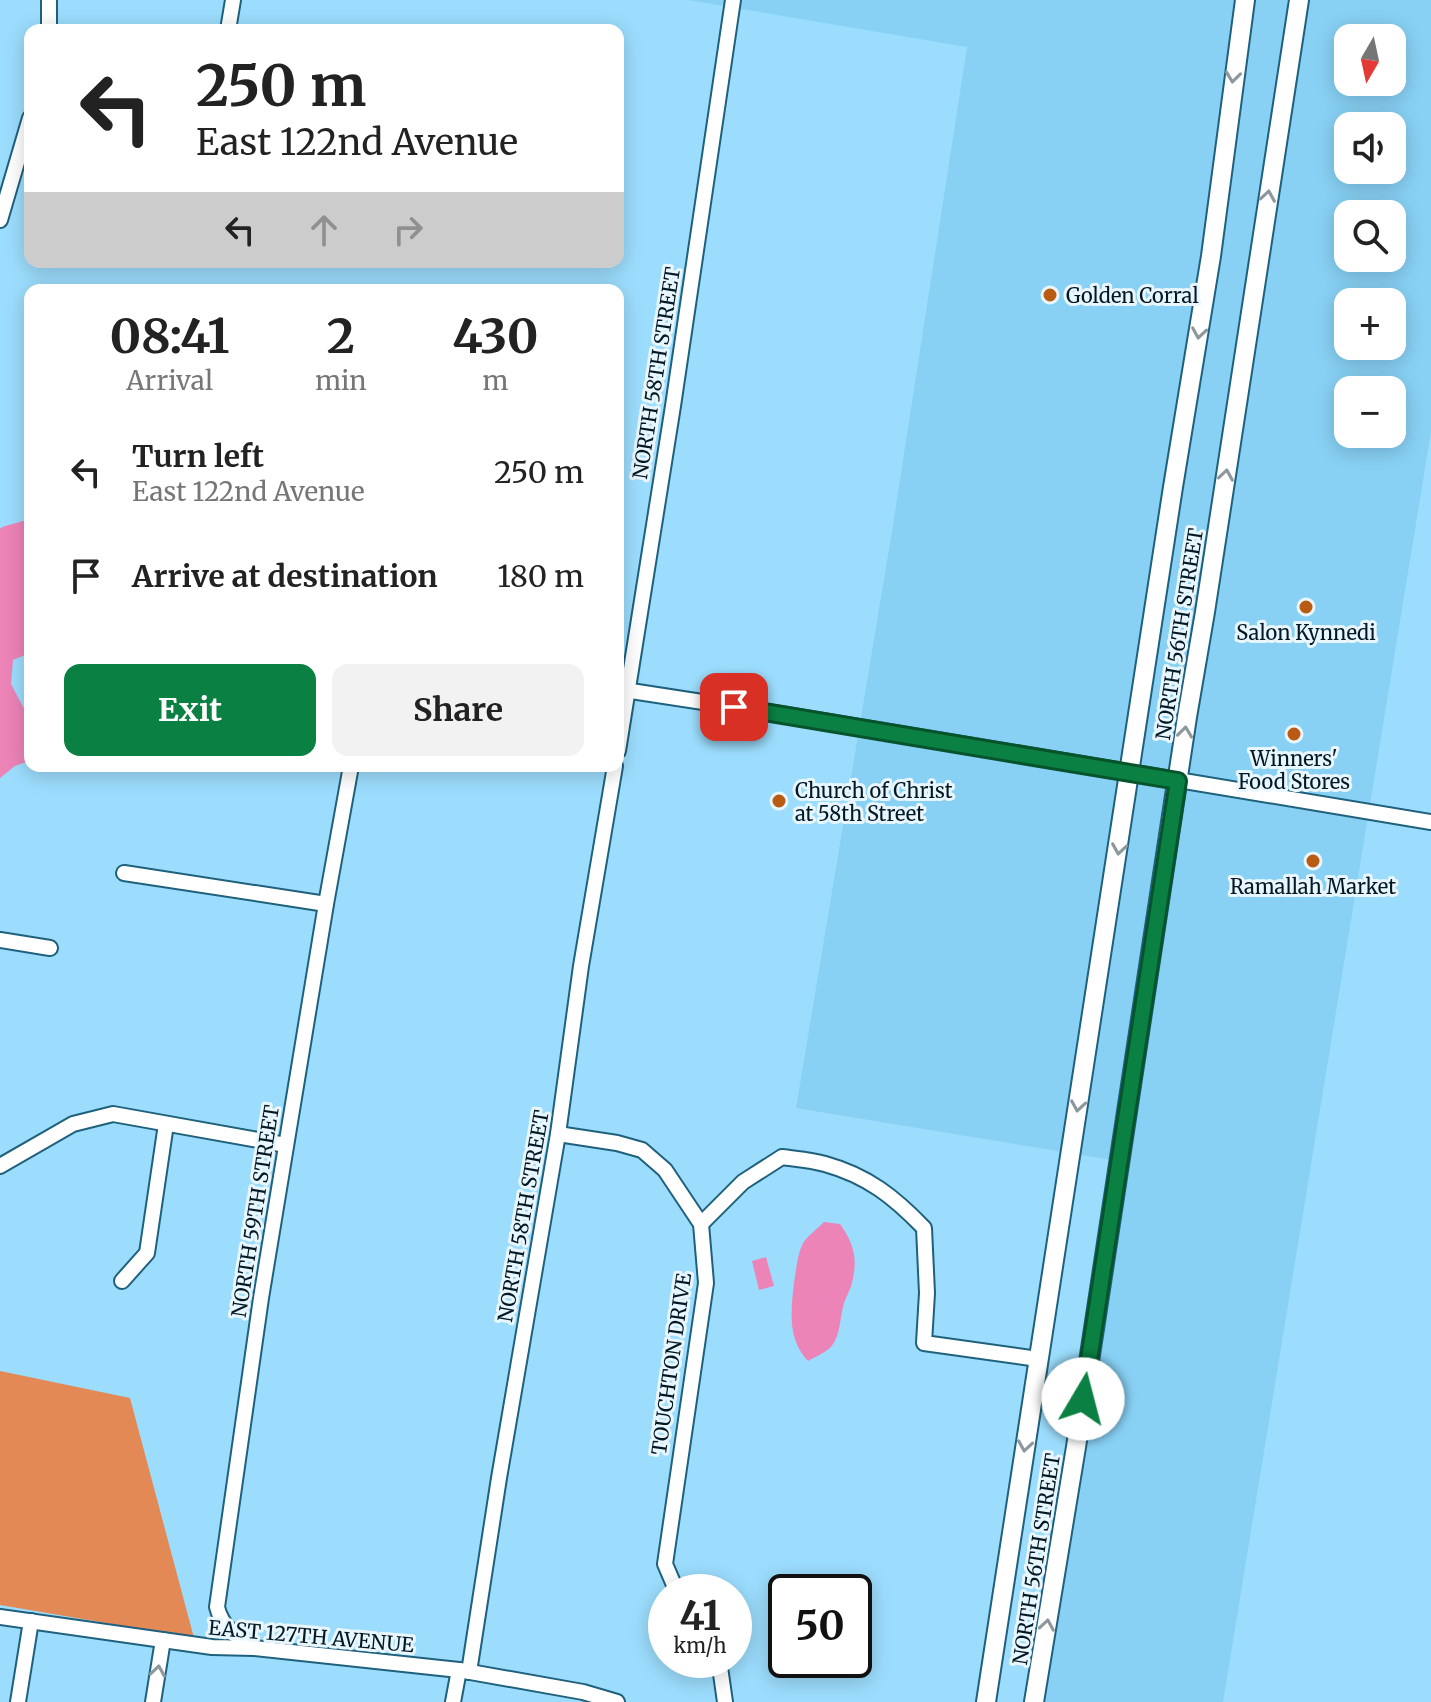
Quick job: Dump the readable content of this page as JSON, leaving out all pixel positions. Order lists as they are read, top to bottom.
{
  "streets": {
    "main road": ["NORTH 56TH STREET"],
    "street": [
      "NORTH 58TH STREET",
      "NORTH 59TH STREET",
      "TOUCHTON DRIVE",
      "EAST 127TH AVENUE"
    ]
  },
  "crossings": [
    ["NORTH 58TH STREET", "TOUCHTON DRIVE"],
    ["NORTH 58TH STREET", "EAST 127TH AVENUE"],
    ["NORTH 59TH STREET", "EAST 127TH AVENUE"]
  ],
  "places": [
    "Golden Corral",
    "Salon Kynnedi",
    "Winners' Food Stores",
    "Church of Christ at 58th Street",
    "Ramallah Market"
  ],
  "north": "bottom",
  "page": {
    "map_buttons": ["+", "−"],
    "turn": ["250 m", "East 122nd Avenue"],
    "eta": [
      "08:41",
      "Arrival",
      "2",
      "min",
      "430",
      "m"
    ],
    "list": [
      {
        "name": "Turn left",
        "note": "East 122nd Avenue",
        "value": "250 m"
      },
      {
        "name": "Arrive at destination",
        "value": "180 m"
      }
    ],
    "buttons": ["Exit", "Share"],
    "speed": "41 km/h",
    "limit": "50"
  }
}
